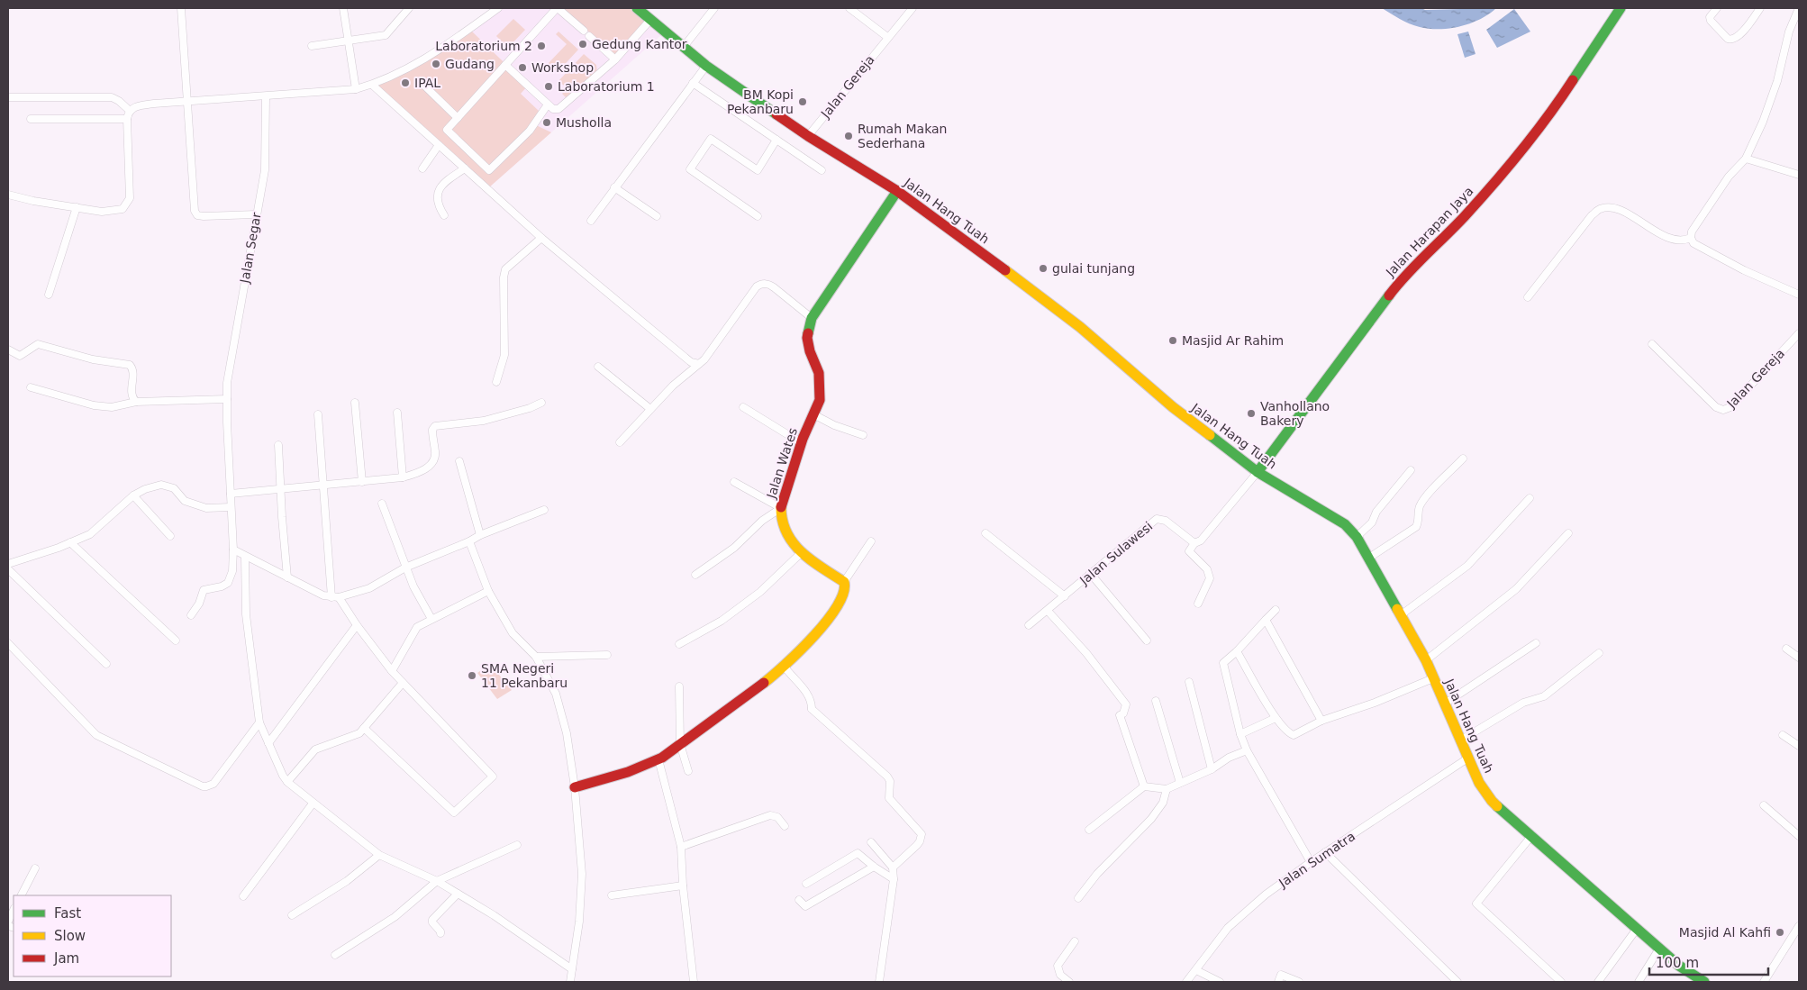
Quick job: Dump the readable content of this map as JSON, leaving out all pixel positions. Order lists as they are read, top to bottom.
{
  "streets": {
    "main road": ["Jalan Hang Tuah", "Jalan Harapan Jaya", "Jalan Wates"],
    "street": [
      "Jalan Gereja",
      "Jalan Segar",
      "Jalan Sulawesi",
      "Jalan Sumatra"
    ]
  },
  "crossings": [
    ["Jalan Gereja", "Jalan Hang Tuah"],
    ["Jalan Hang Tuah", "Jalan Harapan Jaya"],
    ["Jalan Hang Tuah", "Jalan Wates"],
    ["Jalan Hang Tuah", "Jalan Sumatra"]
  ],
  "places": [
    "Gedung Kantor",
    "Laboratorium 2",
    "Gudang",
    "Workshop",
    "IPAL",
    "Laboratorium 1",
    "BM Kopi Pekanbaru",
    "Musholla",
    "Rumah Makan Sederhana",
    "gulai tunjang",
    "Masjid Ar Rahim",
    "Vanhollano Bakery",
    "SMA Negeri 11 Pekanbaru",
    "Masjid Al Kahfi"
  ],
  "legend": ["Fast", "Slow", "Jam"],
  "scale_bar": "100 m"
}
